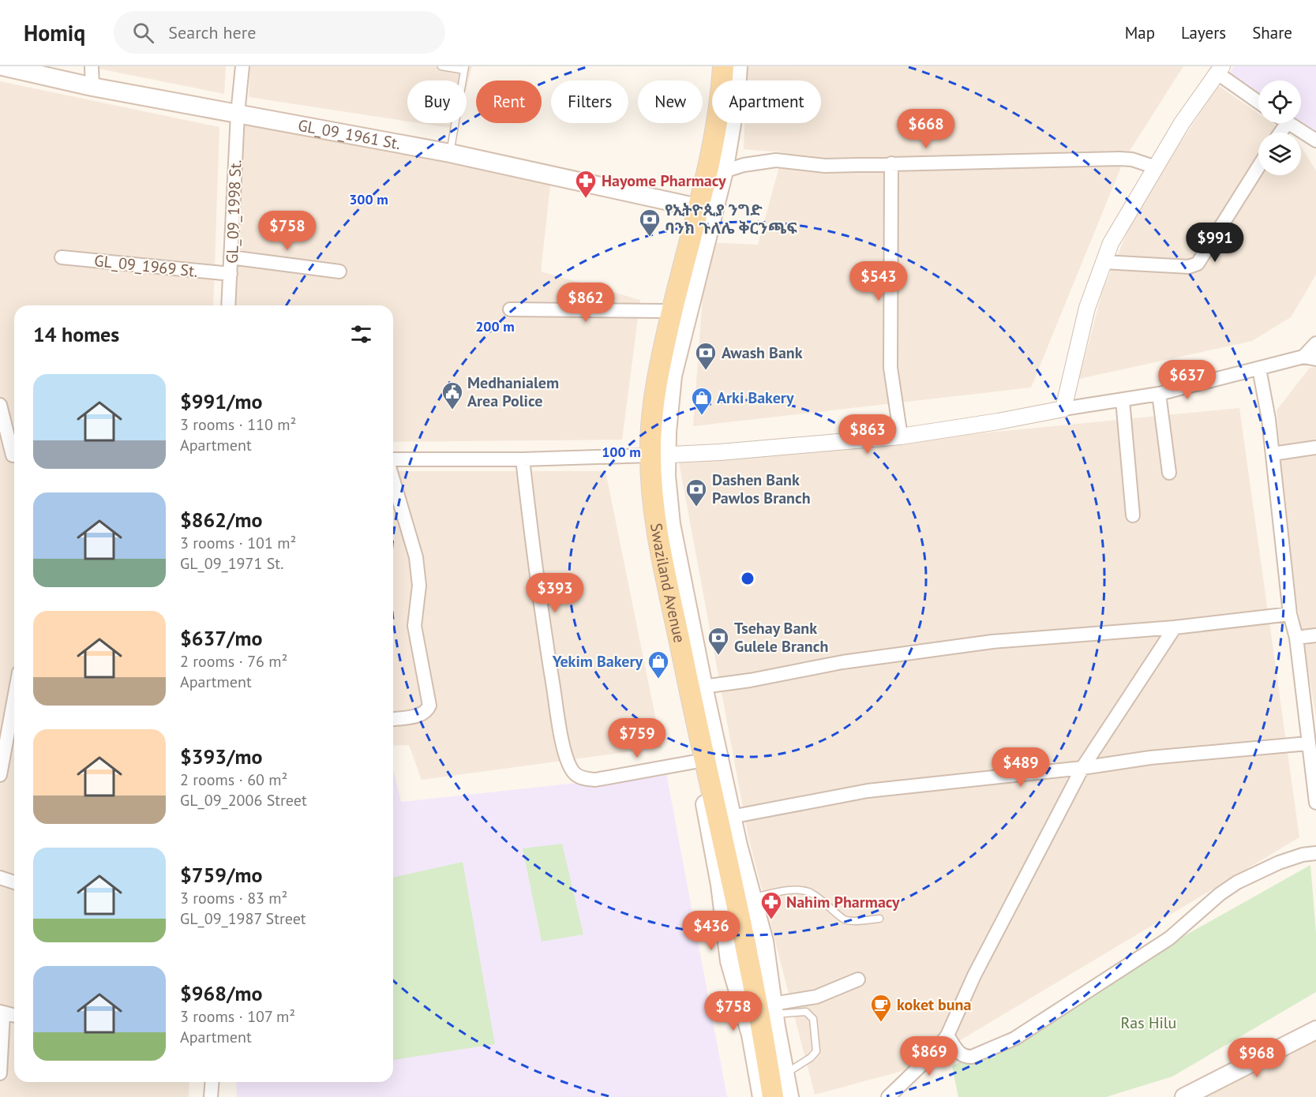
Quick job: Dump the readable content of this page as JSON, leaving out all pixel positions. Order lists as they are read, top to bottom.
{
  "streets": {
    "main road": ["GL_09_1961 St.", "Swaziland Avenue"],
    "street": ["GL_09_1998 St.", "GL_09_1969 St."]
  },
  "crossings": [
    ["GL_09_1961 St.", "GL_09_1998 St."],
    ["GL_09_1961 St.", "Swaziland Avenue"],
    ["GL_09_1998 St.", "GL_09_1969 St."]
  ],
  "parks": ["Ras Hilu"],
  "places": {
    "pharmacy": ["Hayome Pharmacy", "Nahim Pharmacy"],
    "bank": [
      "የኢትዮጲያ ንግድ ባንክ ጉለሌ ቅርንጫፍ",
      "Awash Bank",
      "Dashen Bank Pawlos Branch",
      "Tsehay Bank Gulele Branch"
    ],
    "public building": ["Medhanialem Area Police"],
    "shop": ["Arki Bakery", "Yekim Bakery"],
    "cafe": ["koket buna"]
  },
  "page": {
    "header": "Homiq",
    "search": "Search here",
    "nav": ["Map", "Layers", "Share"],
    "chip": [
      "Buy",
      "Rent",
      "Filters",
      "New",
      "Apartment"
    ],
    "price": [
      "$668",
      "$758",
      "$991",
      "$543",
      "$862",
      "$637",
      "$863",
      "$393",
      "$759",
      "$489",
      "$436",
      "$758",
      "$869",
      "$968"
    ],
    "heading": "14 homes",
    "list": [
      {
        "name": "$991/mo",
        "note": "3 rooms · 110 m² · Apartment"
      },
      {
        "name": "$862/mo",
        "note": "3 rooms · 101 m² · GL_09_1971 St."
      },
      {
        "name": "$637/mo",
        "note": "2 rooms · 76 m² · Apartment"
      },
      {
        "name": "$393/mo",
        "note": "2 rooms · 60 m² · GL_09_2006 Street"
      },
      {
        "name": "$759/mo",
        "note": "3 rooms · 83 m² · GL_09_1987 Street"
      },
      {
        "name": "$968/mo",
        "note": "3 rooms · 107 m² · Apartment"
      }
    ]
  },
  "rings": ["300 m", "200 m", "100 m"]
}
